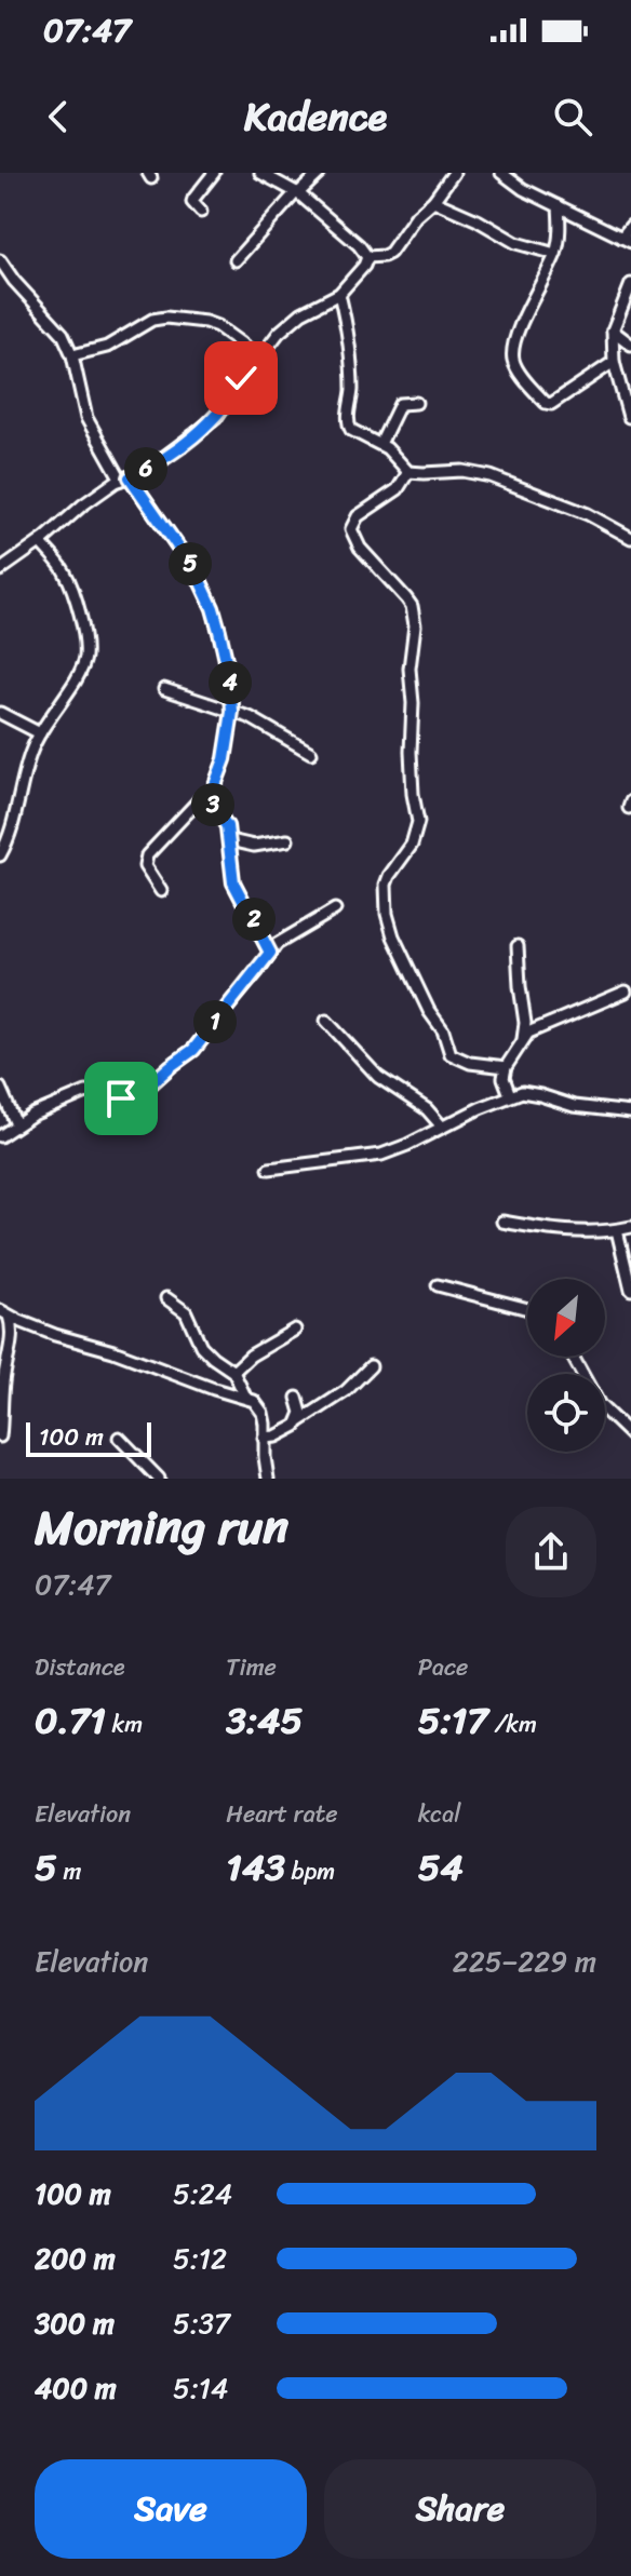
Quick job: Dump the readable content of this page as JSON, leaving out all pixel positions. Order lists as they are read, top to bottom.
{
  "scale_bar": "100 m",
  "north": "bottom left",
  "page": {
    "status": "07:47",
    "header": "Kadence",
    "pins": [
      "6",
      "5",
      "4",
      "3",
      "2",
      "1"
    ],
    "scale": "100 m",
    "heading": ["Morning run", "07:47"],
    "stats": [
      ["Distance", "0.71 km"],
      ["Time", "3:45"],
      ["Pace", "5:17 /km"],
      ["Elevation", "5 m"],
      ["Heart rate", "143 bpm"],
      ["kcal", "54"]
    ],
    "chart": ["Elevation", "225–229 m"],
    "list": [
      {
        "name": "100 m",
        "note": "5:24"
      },
      {
        "name": "200 m",
        "note": "5:12"
      },
      {
        "name": "300 m",
        "note": "5:37"
      },
      {
        "name": "400 m",
        "note": "5:14"
      }
    ],
    "buttons": ["Save", "Share"]
  }
}
